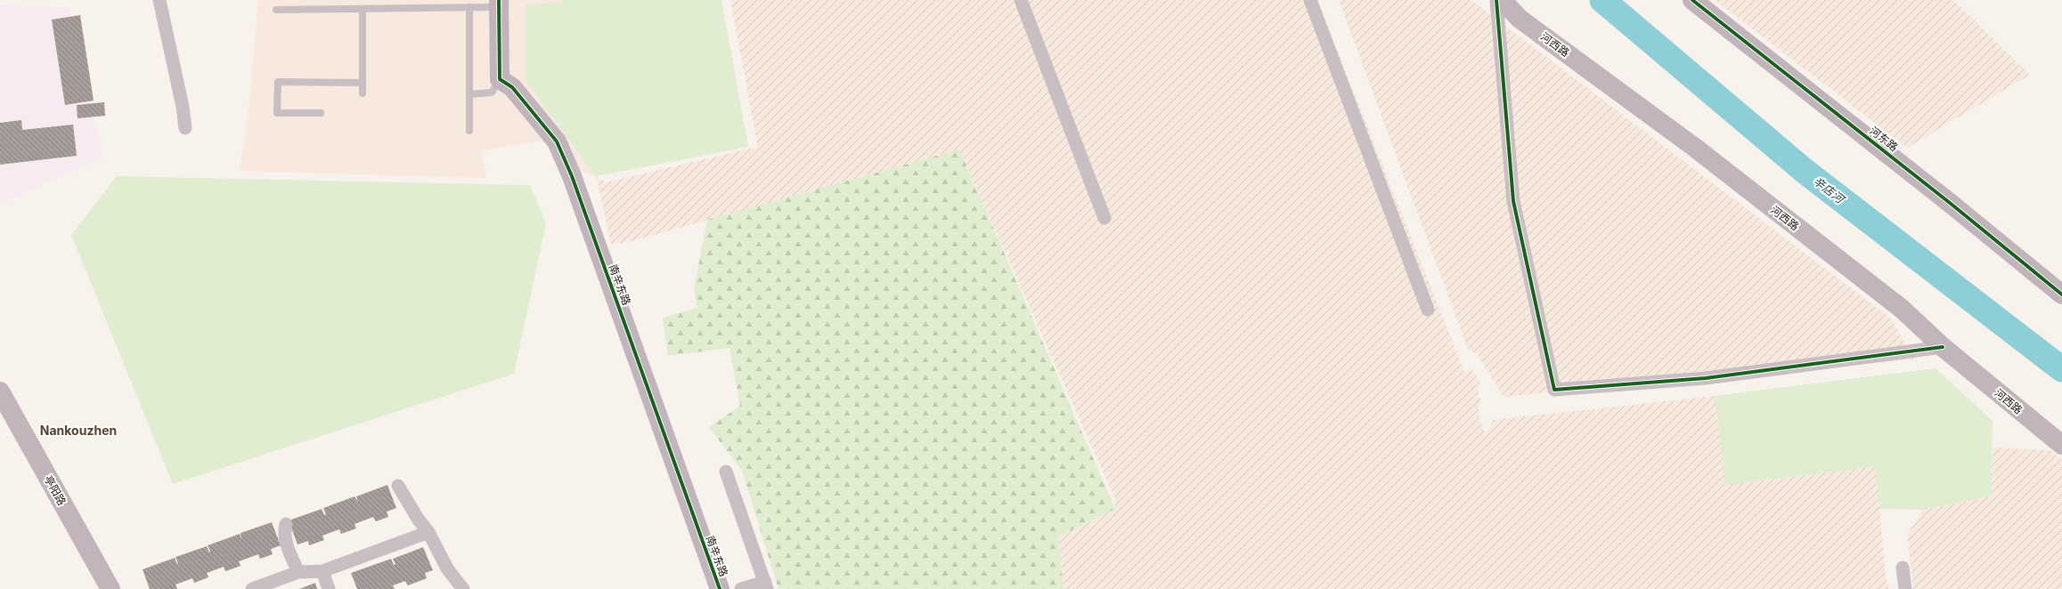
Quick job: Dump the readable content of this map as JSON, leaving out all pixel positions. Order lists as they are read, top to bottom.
{
  "streets": {
    "street": [
      "河西路",
      "河东路",
      "南辛东路",
      "亭阳路"
    ]
  },
  "districts": ["Nankouzhen"],
  "water": ["辛店河"]
}
